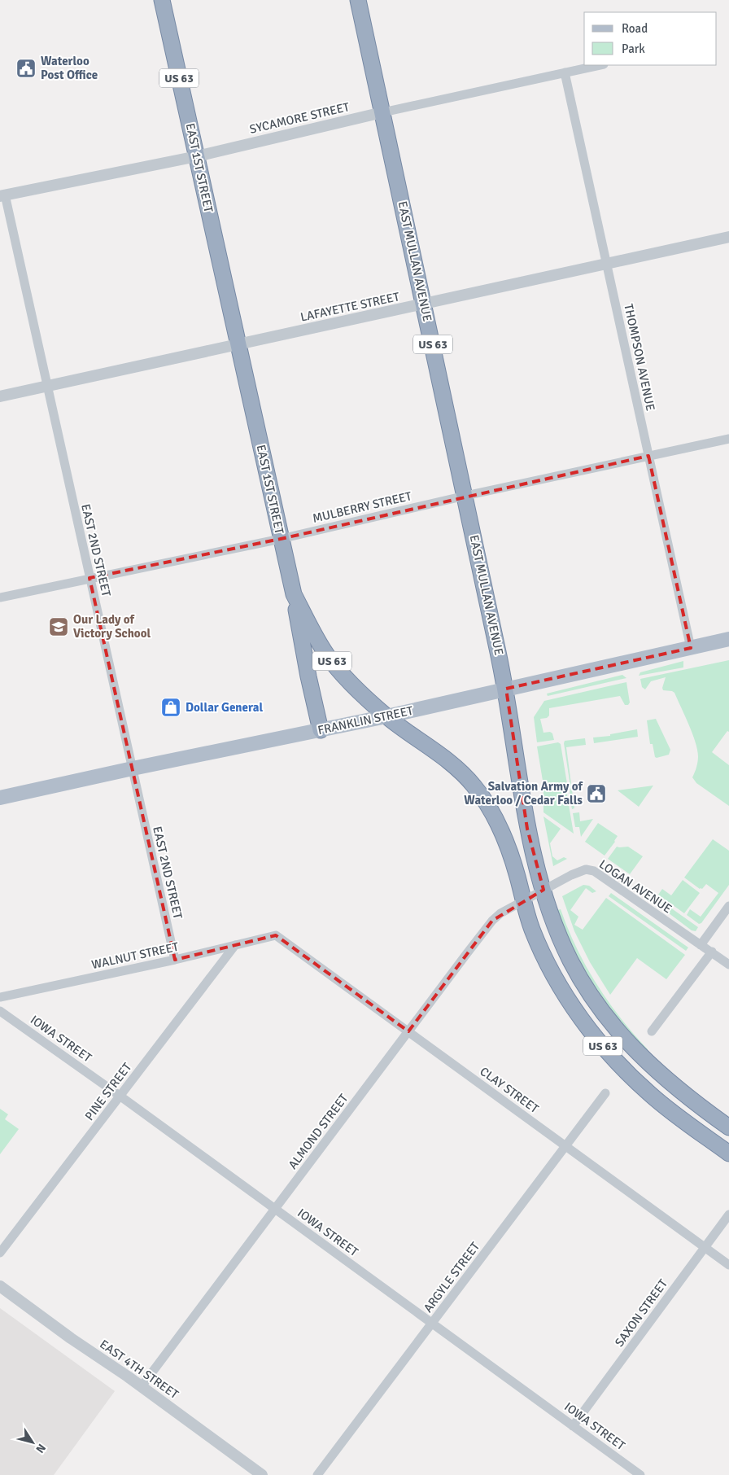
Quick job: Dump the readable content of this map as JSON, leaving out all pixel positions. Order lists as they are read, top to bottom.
{
  "streets": {
    "highway": ["US 63", "EAST 1ST STREET", "EAST MULLAN AVENUE"],
    "main road": ["FRANKLIN STREET"],
    "street": [
      "SYCAMORE STREET",
      "LAFAYETTE STREET",
      "THOMPSON AVENUE",
      "MULBERRY STREET",
      "EAST 2ND STREET",
      "LOGAN AVENUE",
      "WALNUT STREET",
      "IOWA STREET",
      "CLAY STREET",
      "PINE STREET",
      "ALMOND STREET",
      "ARGYLE STREET",
      "SAXON STREET",
      "EAST 4TH STREET"
    ]
  },
  "crossings": [
    ["US 63", "EAST 1ST STREET"],
    ["US 63", "LOGAN AVENUE"],
    ["US 63", "ALMOND STREET"],
    ["SYCAMORE STREET", "EAST 1ST STREET"],
    ["SYCAMORE STREET", "EAST MULLAN AVENUE"],
    ["SYCAMORE STREET", "THOMPSON AVENUE"],
    ["SYCAMORE STREET", "EAST 2ND STREET"],
    ["EAST 1ST STREET", "LAFAYETTE STREET"],
    ["EAST 1ST STREET", "MULBERRY STREET"],
    ["EAST 1ST STREET", "FRANKLIN STREET"],
    ["EAST 1ST STREET", "LOGAN AVENUE"],
    ["EAST 1ST STREET", "ALMOND STREET"],
    ["EAST MULLAN AVENUE", "LAFAYETTE STREET"],
    ["EAST MULLAN AVENUE", "MULBERRY STREET"],
    ["EAST MULLAN AVENUE", "FRANKLIN STREET"],
    ["EAST MULLAN AVENUE", "LOGAN AVENUE"],
    ["LAFAYETTE STREET", "THOMPSON AVENUE"],
    ["LAFAYETTE STREET", "EAST 2ND STREET"],
    ["THOMPSON AVENUE", "MULBERRY STREET"],
    ["THOMPSON AVENUE", "FRANKLIN STREET"],
    ["MULBERRY STREET", "EAST 2ND STREET"],
    ["EAST 2ND STREET", "FRANKLIN STREET"],
    ["EAST 2ND STREET", "WALNUT STREET"],
    ["LOGAN AVENUE", "ALMOND STREET"],
    ["WALNUT STREET", "CLAY STREET"],
    ["WALNUT STREET", "PINE STREET"],
    ["IOWA STREET", "PINE STREET"],
    ["IOWA STREET", "ALMOND STREET"],
    ["IOWA STREET", "ARGYLE STREET"],
    ["IOWA STREET", "SAXON STREET"],
    ["CLAY STREET", "ALMOND STREET"],
    ["CLAY STREET", "ARGYLE STREET"],
    ["CLAY STREET", "SAXON STREET"],
    ["ALMOND STREET", "EAST 4TH STREET"]
  ],
  "places": {
    "public building": ["Waterloo Post Office", "Salvation Army of Waterloo / Cedar Falls"],
    "school or university": ["Our Lady of Victory School"],
    "shop": ["Dollar General"]
  },
  "legend": ["Road", "Park"],
  "north": "bottom right"
}
